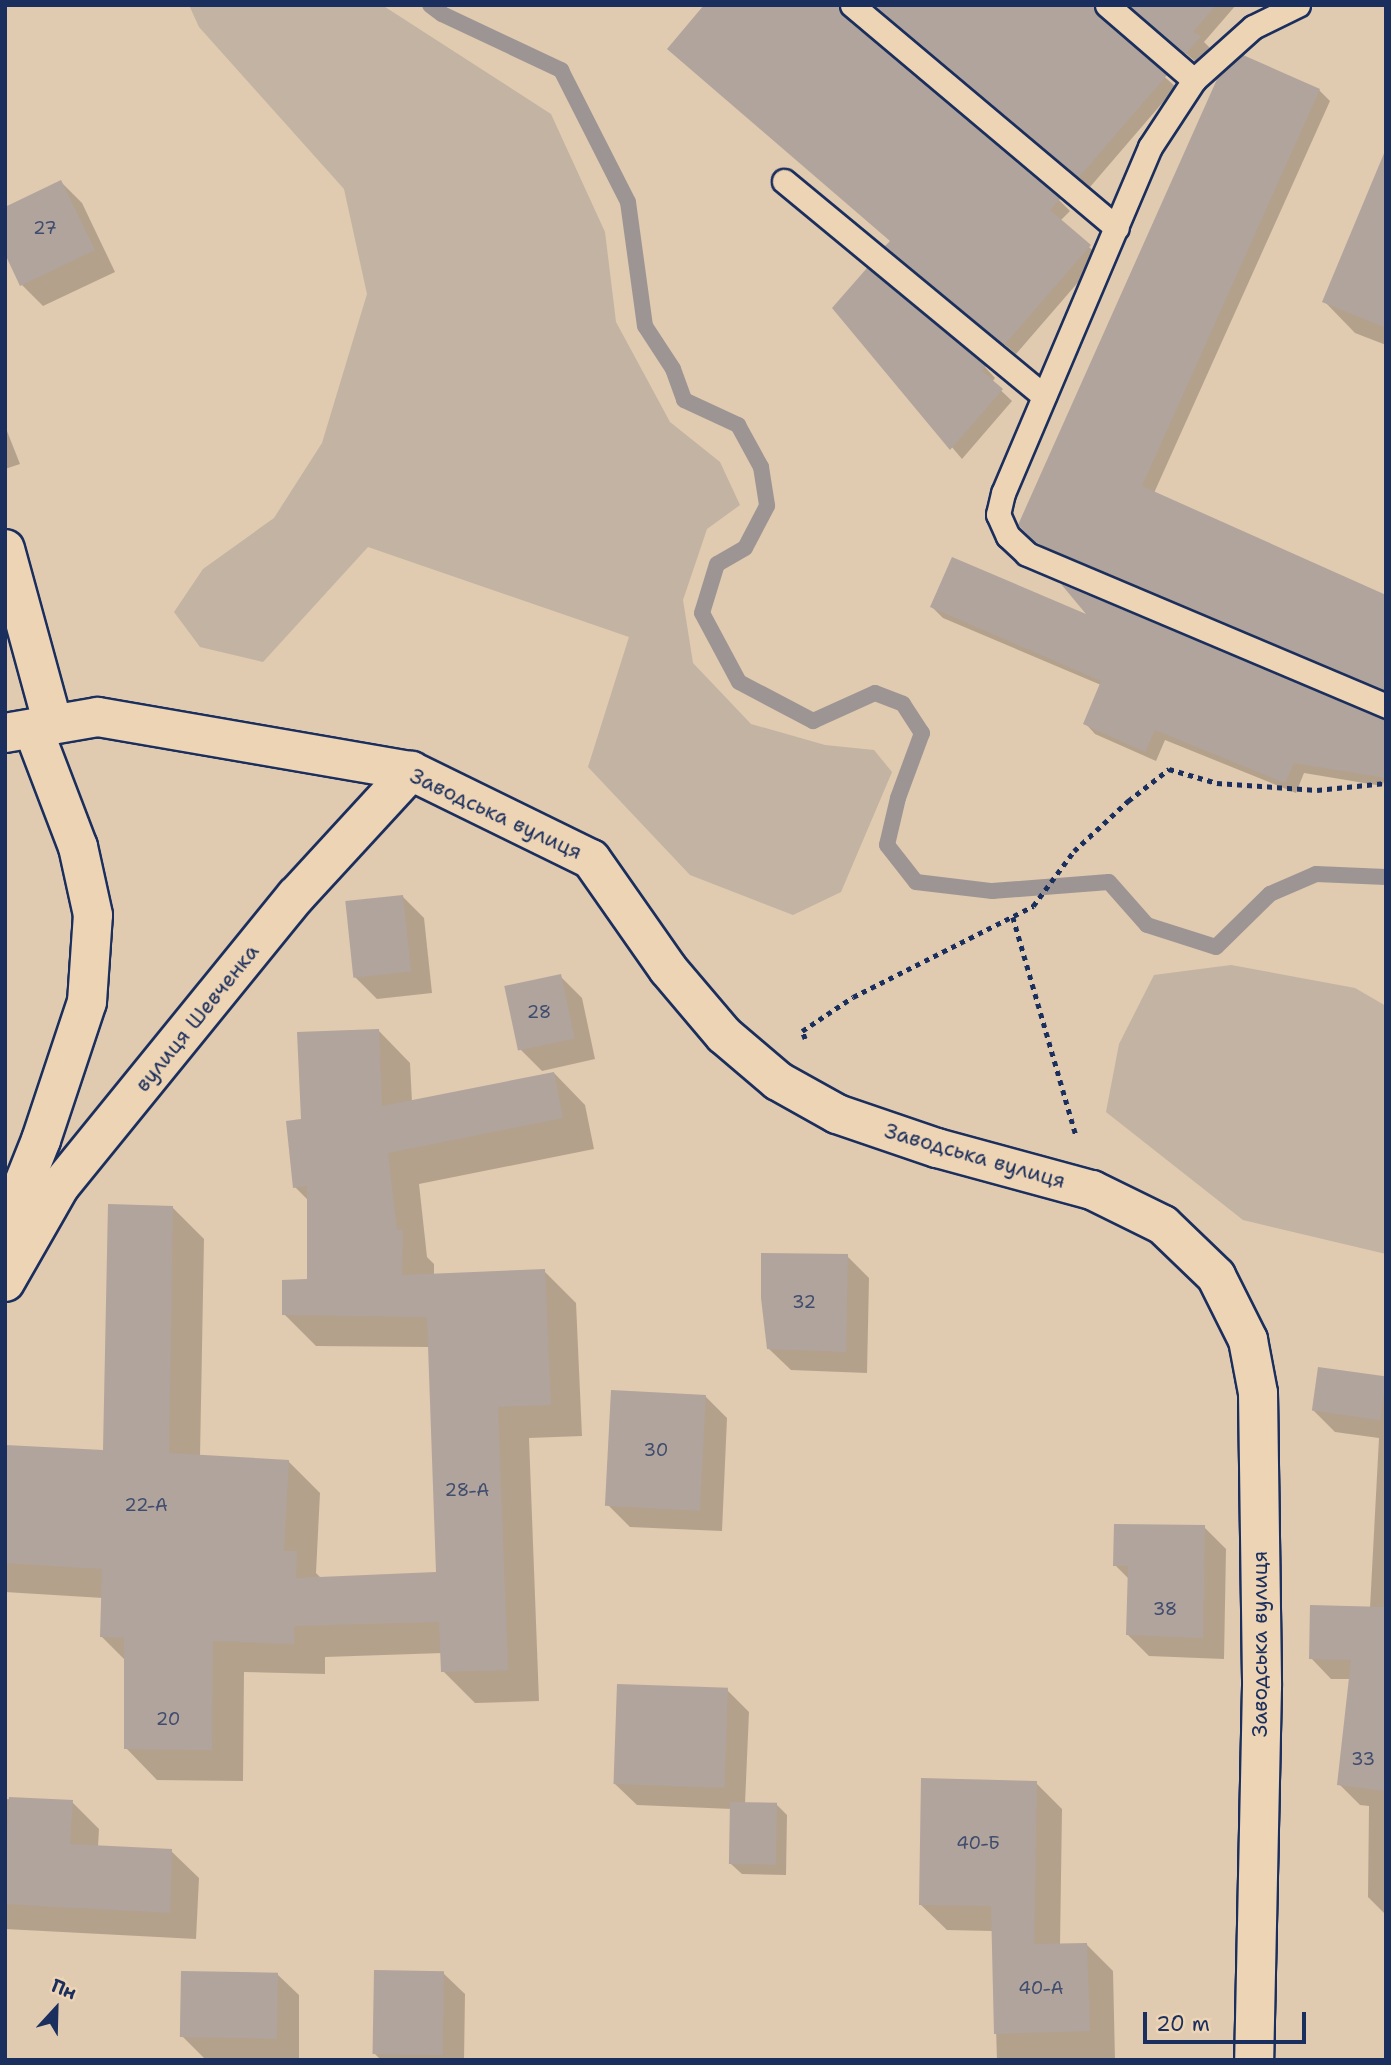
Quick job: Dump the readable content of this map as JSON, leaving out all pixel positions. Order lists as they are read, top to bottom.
{
  "streets": {
    "street": ["Заводська вулиця", "вулиця Шевченка"]
  },
  "crossings": [
    ["Заводська вулиця", "вулиця Шевченка"]
  ],
  "house_numbers": [
    "27",
    "28",
    "32",
    "30",
    "28-А",
    "22-А",
    "38",
    "20",
    "33",
    "40-Б",
    "40-А"
  ],
  "scale_bar": "20 m",
  "north": "top"
}
